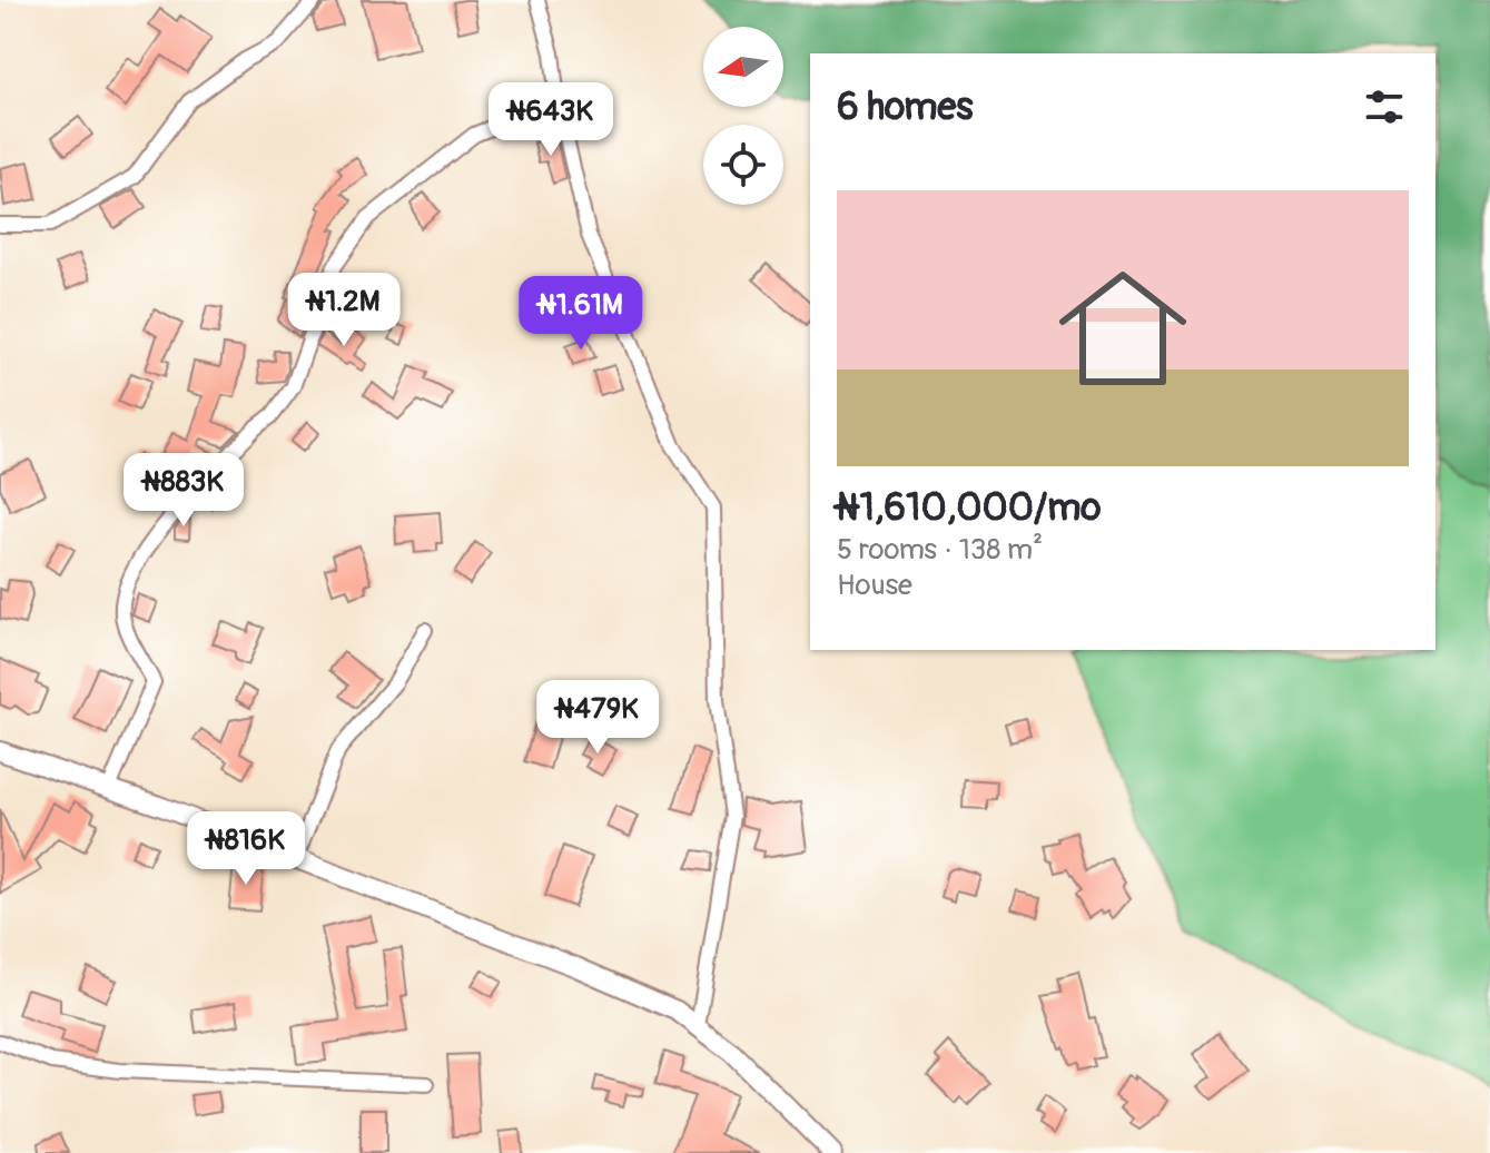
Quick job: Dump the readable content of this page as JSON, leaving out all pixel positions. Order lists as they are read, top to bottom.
{
  "north": "left",
  "page": {
    "heading": "6 homes",
    "price": [
      "₦643K",
      "₦1.2M",
      "₦1.61M",
      "₦883K",
      "₦479K",
      "₦816K"
    ],
    "list": [
      {
        "name": "₦1,610,000/mo",
        "note": "5 rooms · 138 m² · House"
      }
    ]
  }
}
